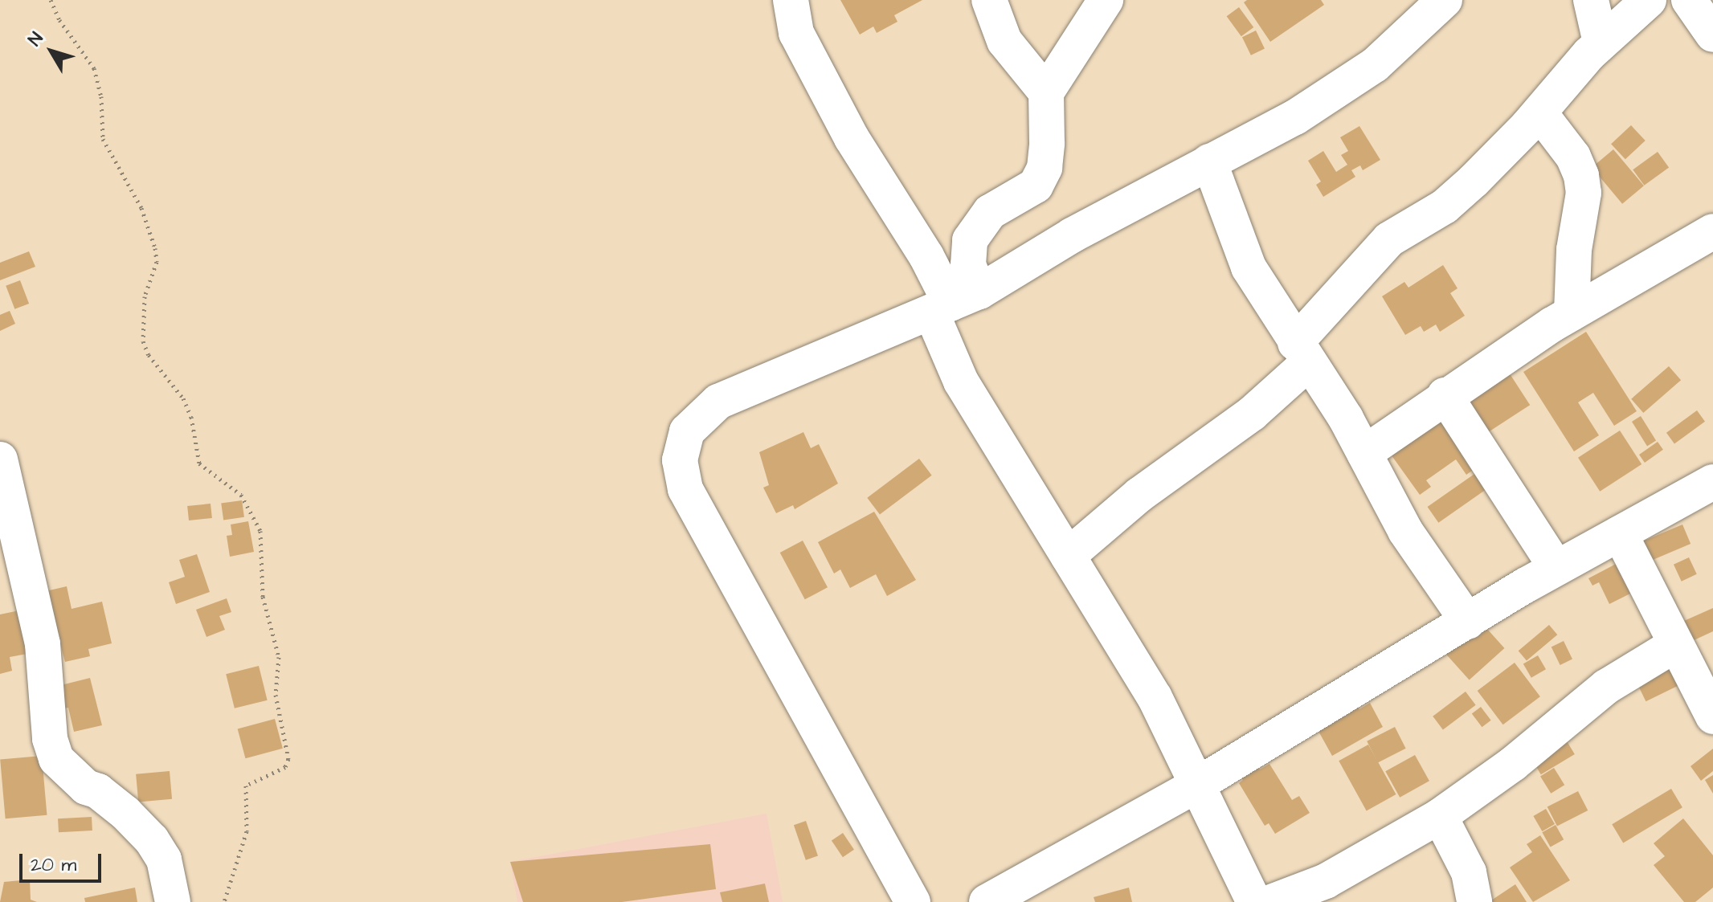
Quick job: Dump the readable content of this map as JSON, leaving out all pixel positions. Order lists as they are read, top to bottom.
{
  "scale_bar": "20 m",
  "north": "top left"
}
